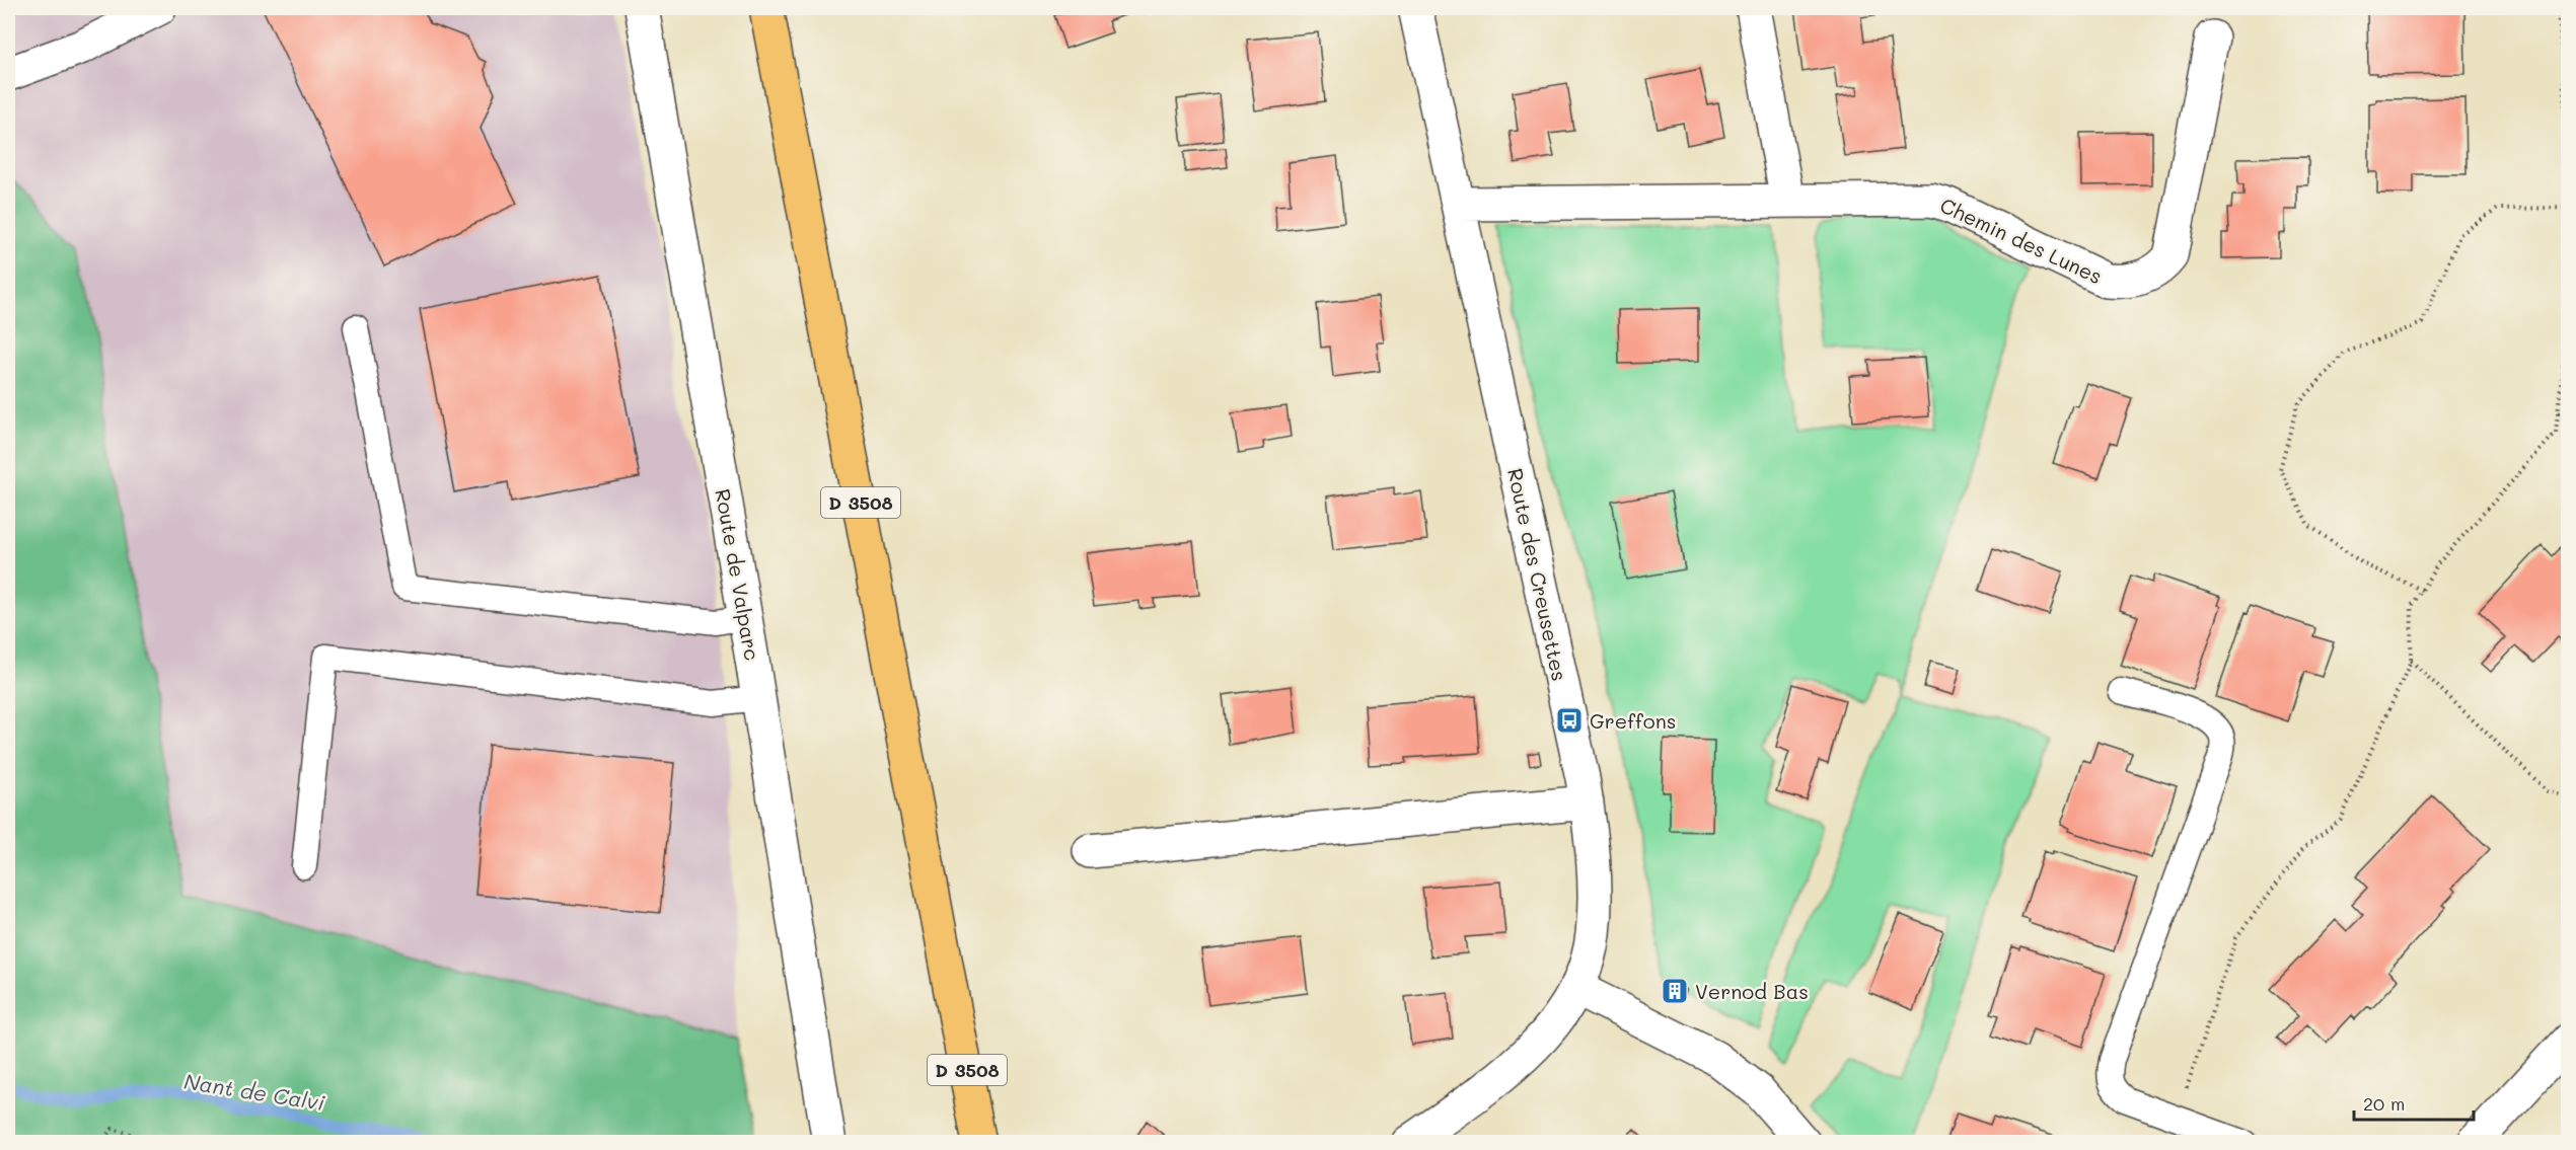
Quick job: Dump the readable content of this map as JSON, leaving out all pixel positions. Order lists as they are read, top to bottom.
{
  "streets": {
    "highway": ["D 3508"],
    "street": ["Chemin des Lunes", "Route de Valparc", "Route des Creusettes"]
  },
  "crossings": [
    ["Chemin des Lunes", "Route des Creusettes"]
  ],
  "water": ["Nant de Calvi"],
  "places": {
    "bus stop": ["Greffons"],
    "building": ["Vernod Bas"]
  },
  "scale_bar": "20 m"
}
